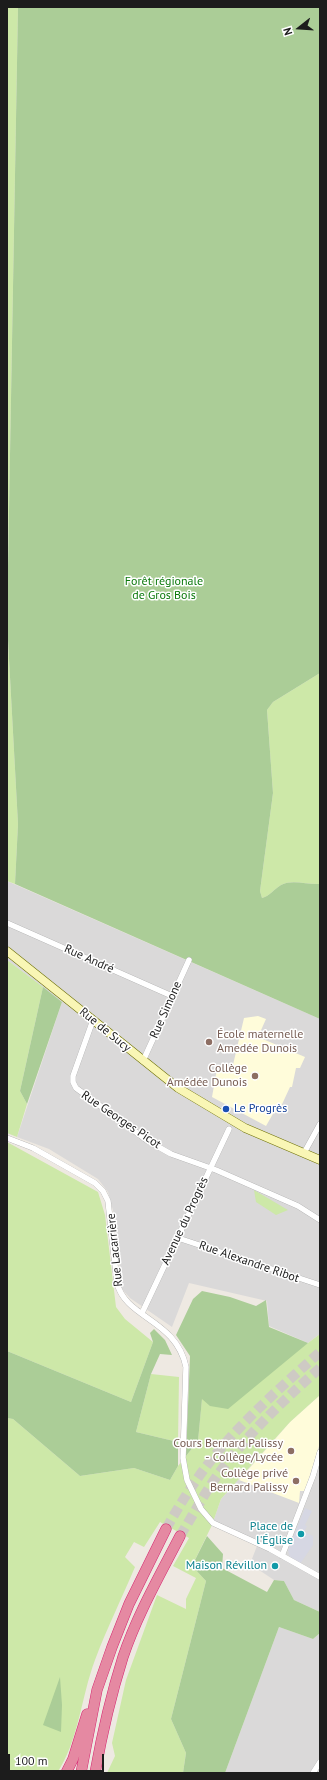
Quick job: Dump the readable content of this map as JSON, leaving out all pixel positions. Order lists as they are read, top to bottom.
{
  "streets": {
    "main road": ["Rue de Sucy"],
    "street": [
      "Rue André",
      "Rue Simone",
      "Rue Georges Picot",
      "Avenue du Progrès",
      "Rue Lacarrière",
      "Rue Alexandre Ribot"
    ]
  },
  "crossings": [
    ["Rue André", "Rue Simone"],
    ["Rue Simone", "Rue de Sucy"],
    ["Rue de Sucy", "Rue Georges Picot"],
    ["Rue Georges Picot", "Avenue du Progrès"],
    ["Avenue du Progrès", "Rue Lacarrière"],
    ["Avenue du Progrès", "Rue Alexandre Ribot"]
  ],
  "parks": ["Forêt régionale de Gros Bois"],
  "places": [
    "École maternelle Amedée Dunois",
    "Collège Amédée Dunois",
    "Le Progrès",
    "Cours Bernard Palissy - Collège/Lycée",
    "Collège privé Bernard Palissy",
    "Place de l'Église",
    "Maison Révillon"
  ],
  "scale_bar": "100 m",
  "north": "left"
}
